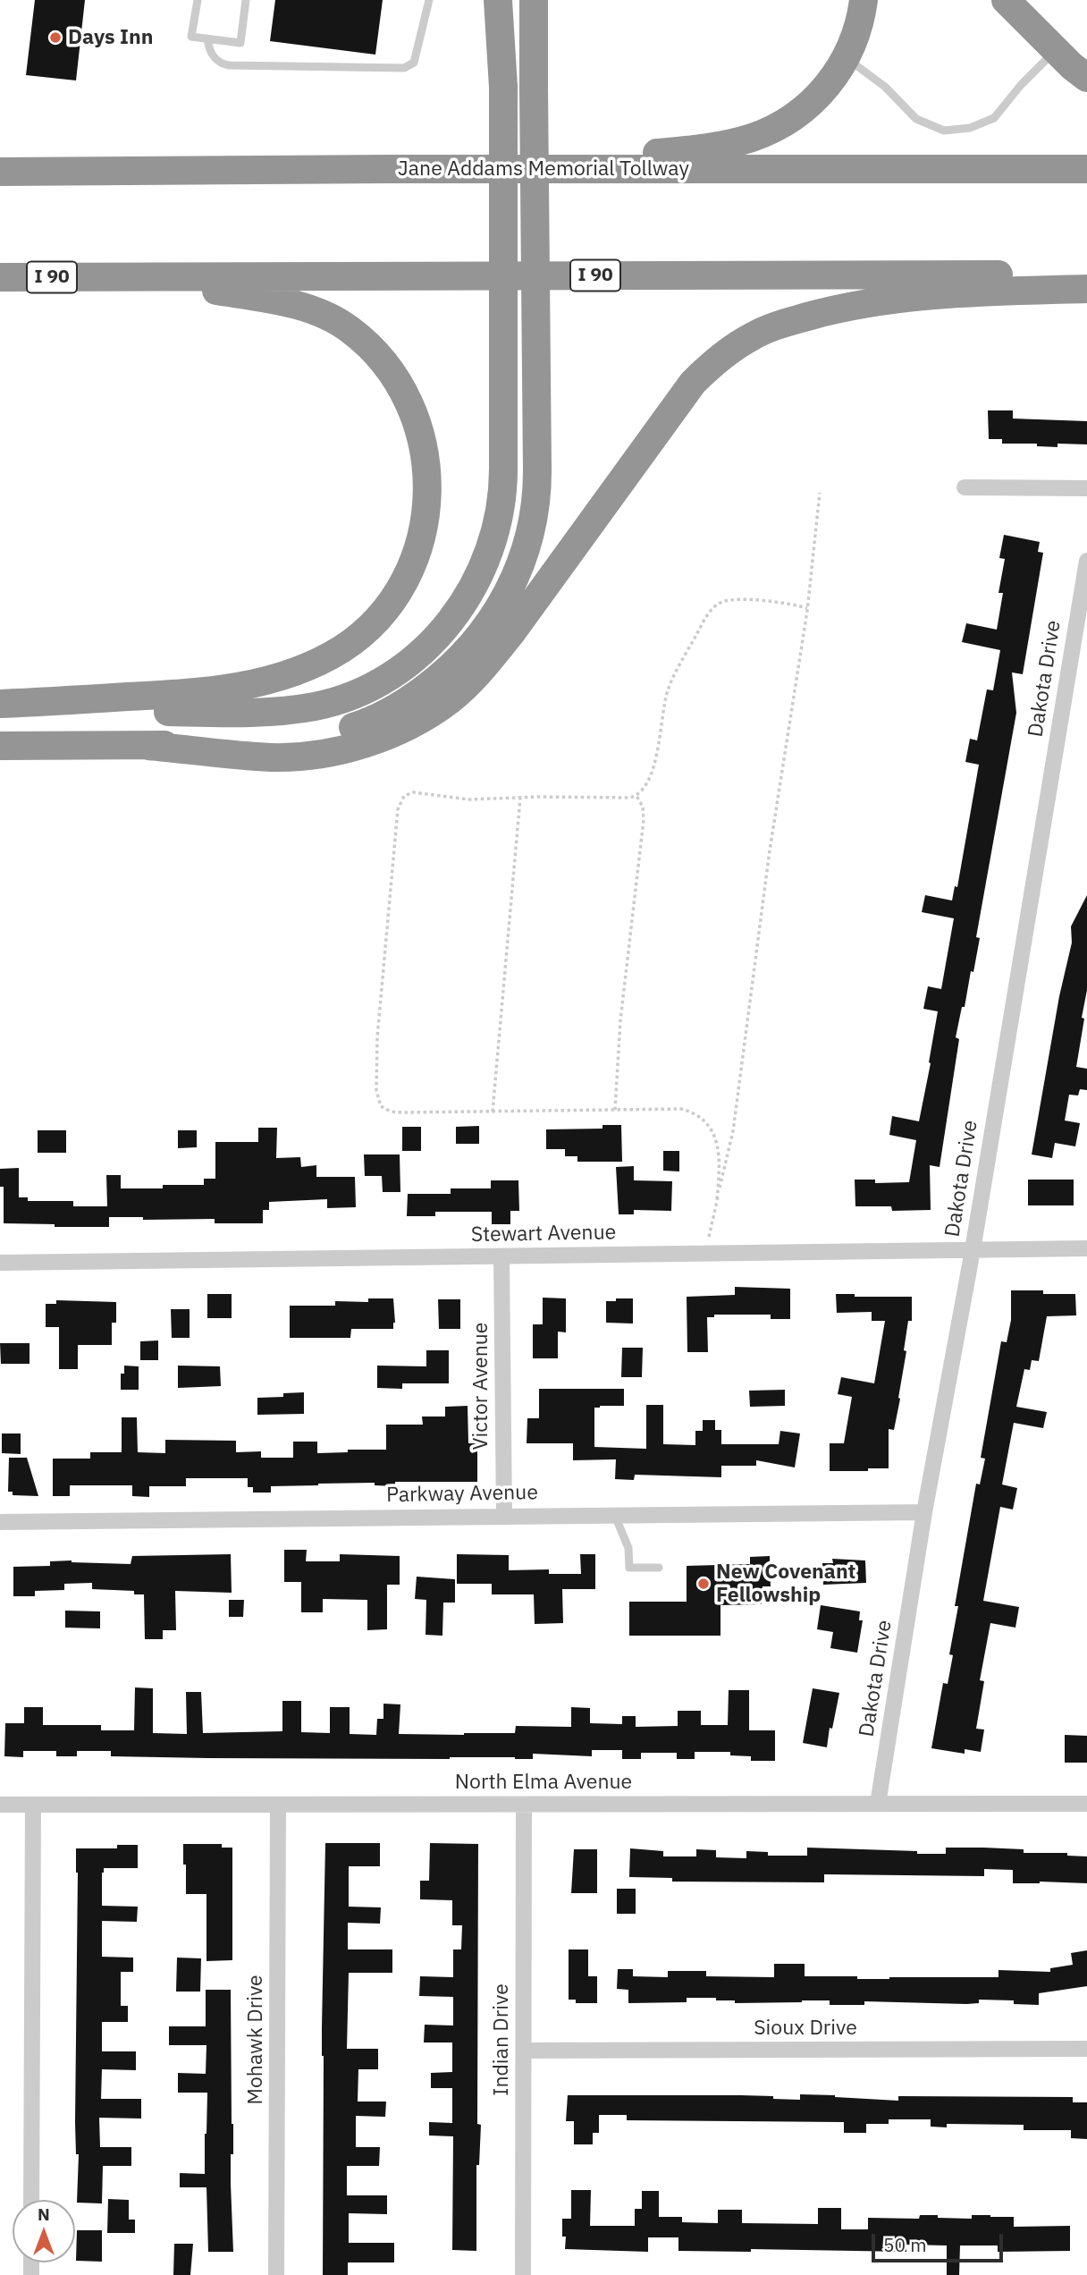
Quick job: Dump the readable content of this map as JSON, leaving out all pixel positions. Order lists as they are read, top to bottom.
{
  "streets": {
    "highway": ["Jane Addams Memorial Tollway", "I 90"],
    "street": [
      "Dakota Drive",
      "Stewart Avenue",
      "Victor Avenue",
      "Parkway Avenue",
      "North Elma Avenue",
      "Sioux Drive",
      "Mohawk Drive",
      "Indian Drive"
    ]
  },
  "crossings": [
    ["Dakota Drive", "Stewart Avenue"],
    ["Dakota Drive", "Parkway Avenue"],
    ["Dakota Drive", "North Elma Avenue"],
    ["Stewart Avenue", "Victor Avenue"],
    ["Victor Avenue", "Parkway Avenue"],
    ["North Elma Avenue", "Mohawk Drive"],
    ["North Elma Avenue", "Indian Drive"],
    ["Sioux Drive", "Indian Drive"]
  ],
  "places": ["Days Inn", "New Covenant Fellowship"],
  "scale_bar": "50 m",
  "north": "top"
}
